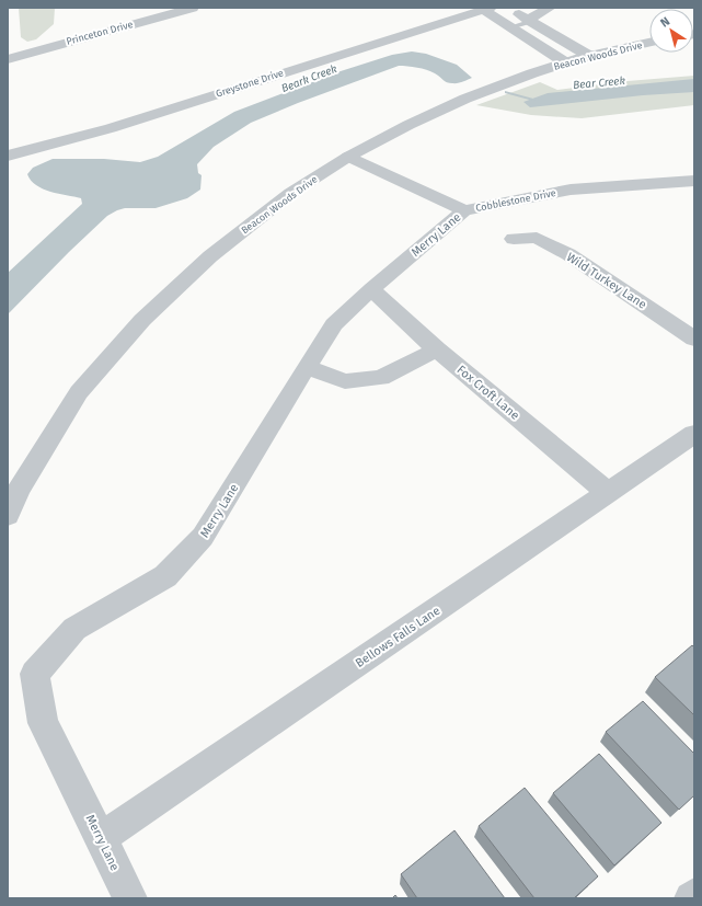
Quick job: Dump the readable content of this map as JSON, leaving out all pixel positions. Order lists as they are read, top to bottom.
{
  "streets": {
    "street": [
      "Princeton Drive",
      "Beacon Woods Drive",
      "Greystone Drive",
      "Cobblestone Drive",
      "Merry Lane",
      "Wild Turkey Lane",
      "Fox Croft Lane",
      "Bellows Falls Lane"
    ]
  },
  "crossings": [
    ["Beacon Woods Drive", "Cobblestone Drive"],
    ["Cobblestone Drive", "Merry Lane"],
    ["Merry Lane", "Fox Croft Lane"],
    ["Merry Lane", "Bellows Falls Lane"],
    ["Fox Croft Lane", "Bellows Falls Lane"]
  ],
  "water": ["Beark Creek", "Bear Creek"],
  "north": "top left"
}
